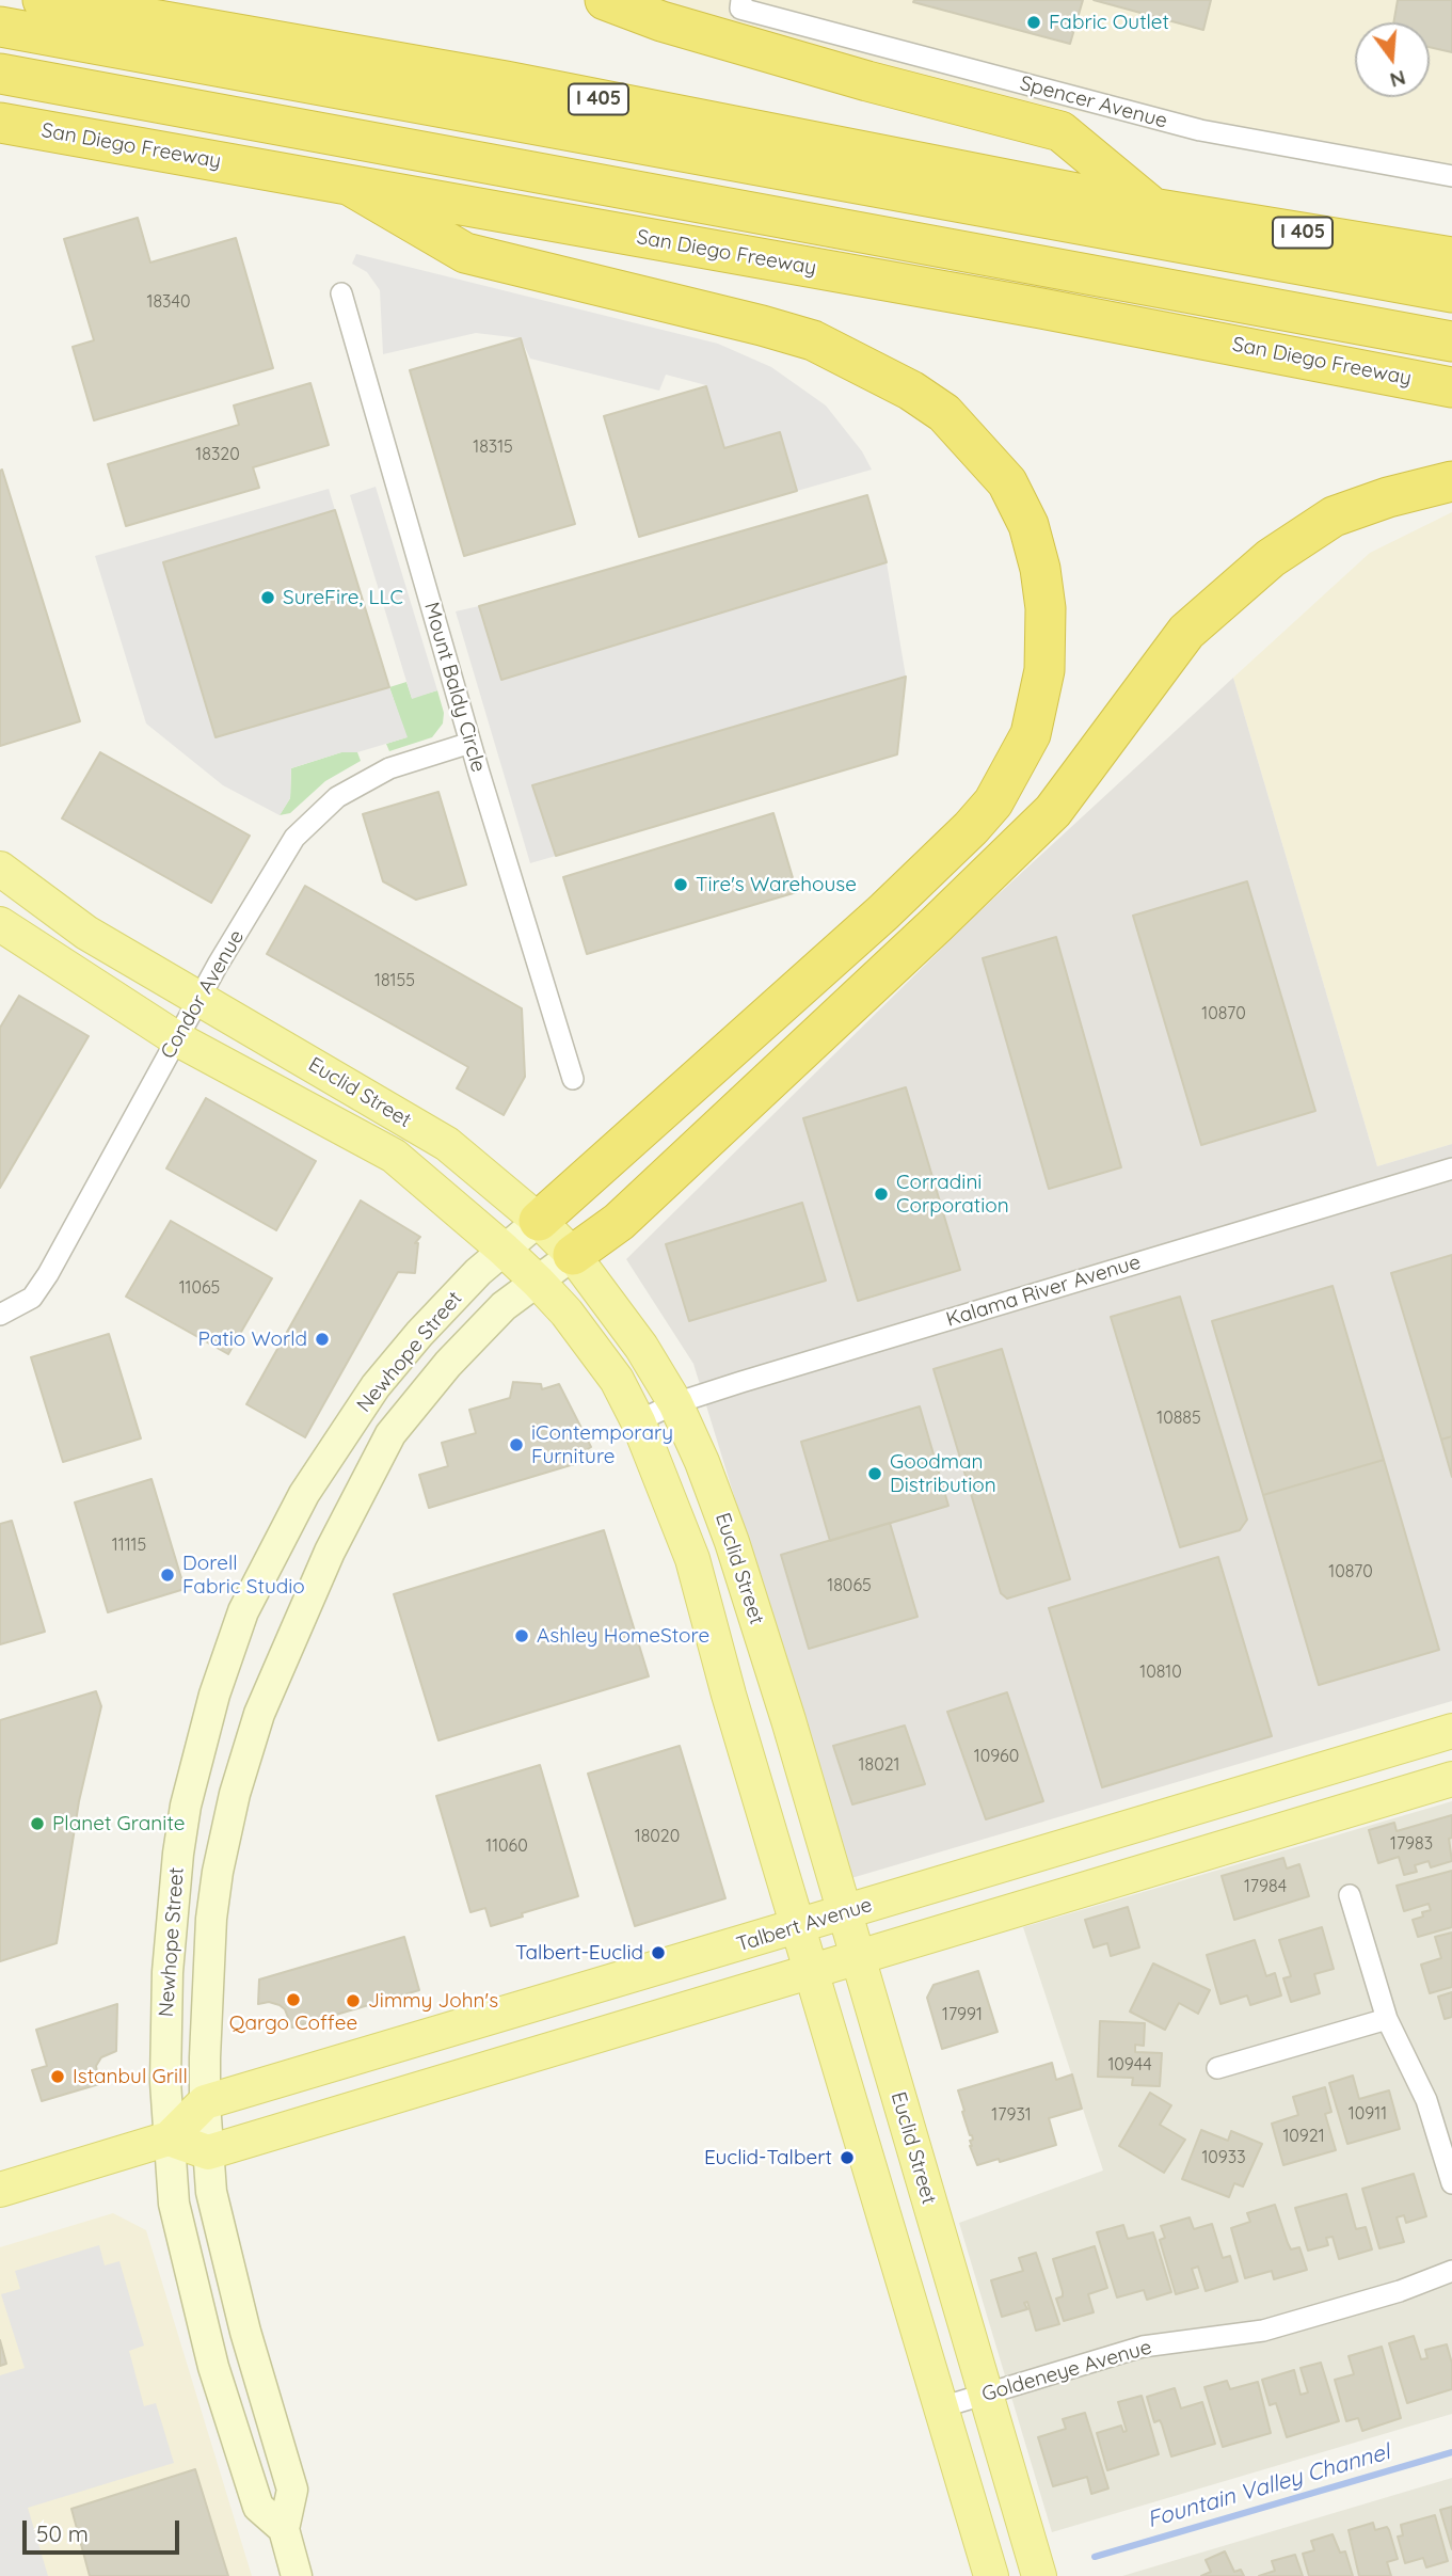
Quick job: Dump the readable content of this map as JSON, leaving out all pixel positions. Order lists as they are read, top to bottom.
{
  "streets": {
    "highway": ["I 405", "San Diego Freeway"],
    "main road": ["Euclid Street", "Talbert Avenue"],
    "street": [
      "Spencer Avenue",
      "Mount Baldy Circle",
      "Condor Avenue",
      "Kalama River Avenue",
      "Newhope Street",
      "Goldeneye Avenue"
    ]
  },
  "crossings": [
    ["Mount Baldy Circle", "Condor Avenue"],
    ["Condor Avenue", "Euclid Street"],
    ["Euclid Street", "Kalama River Avenue"],
    ["Euclid Street", "Newhope Street"],
    ["Euclid Street", "Talbert Avenue"],
    ["Euclid Street", "Goldeneye Avenue"],
    ["Newhope Street", "Talbert Avenue"]
  ],
  "water": ["Fountain Valley Channel"],
  "places": [
    "Fabric Outlet",
    "SureFire, LLC",
    "Tire's Warehouse",
    "Corradini Corporation",
    "Patio World",
    "iContemporary Furniture",
    "Goodman Distribution",
    "Dorell Fabric Studio",
    "Ashley HomeStore",
    "Planet Granite",
    "Talbert-Euclid",
    "Qargo Coffee",
    "Jimmy John's",
    "Istanbul Grill",
    "Euclid-Talbert"
  ],
  "house_numbers": [
    "18340",
    "18315",
    "18320",
    "18155",
    "10870",
    "11065",
    "10885",
    "11115",
    "10870",
    "18065",
    "10810",
    "10960",
    "18021",
    "18020",
    "17983",
    "11060",
    "17984",
    "17991",
    "10944",
    "10911",
    "17931",
    "10921",
    "10933"
  ],
  "scale_bar": "50 m",
  "north": "bottom"
}
